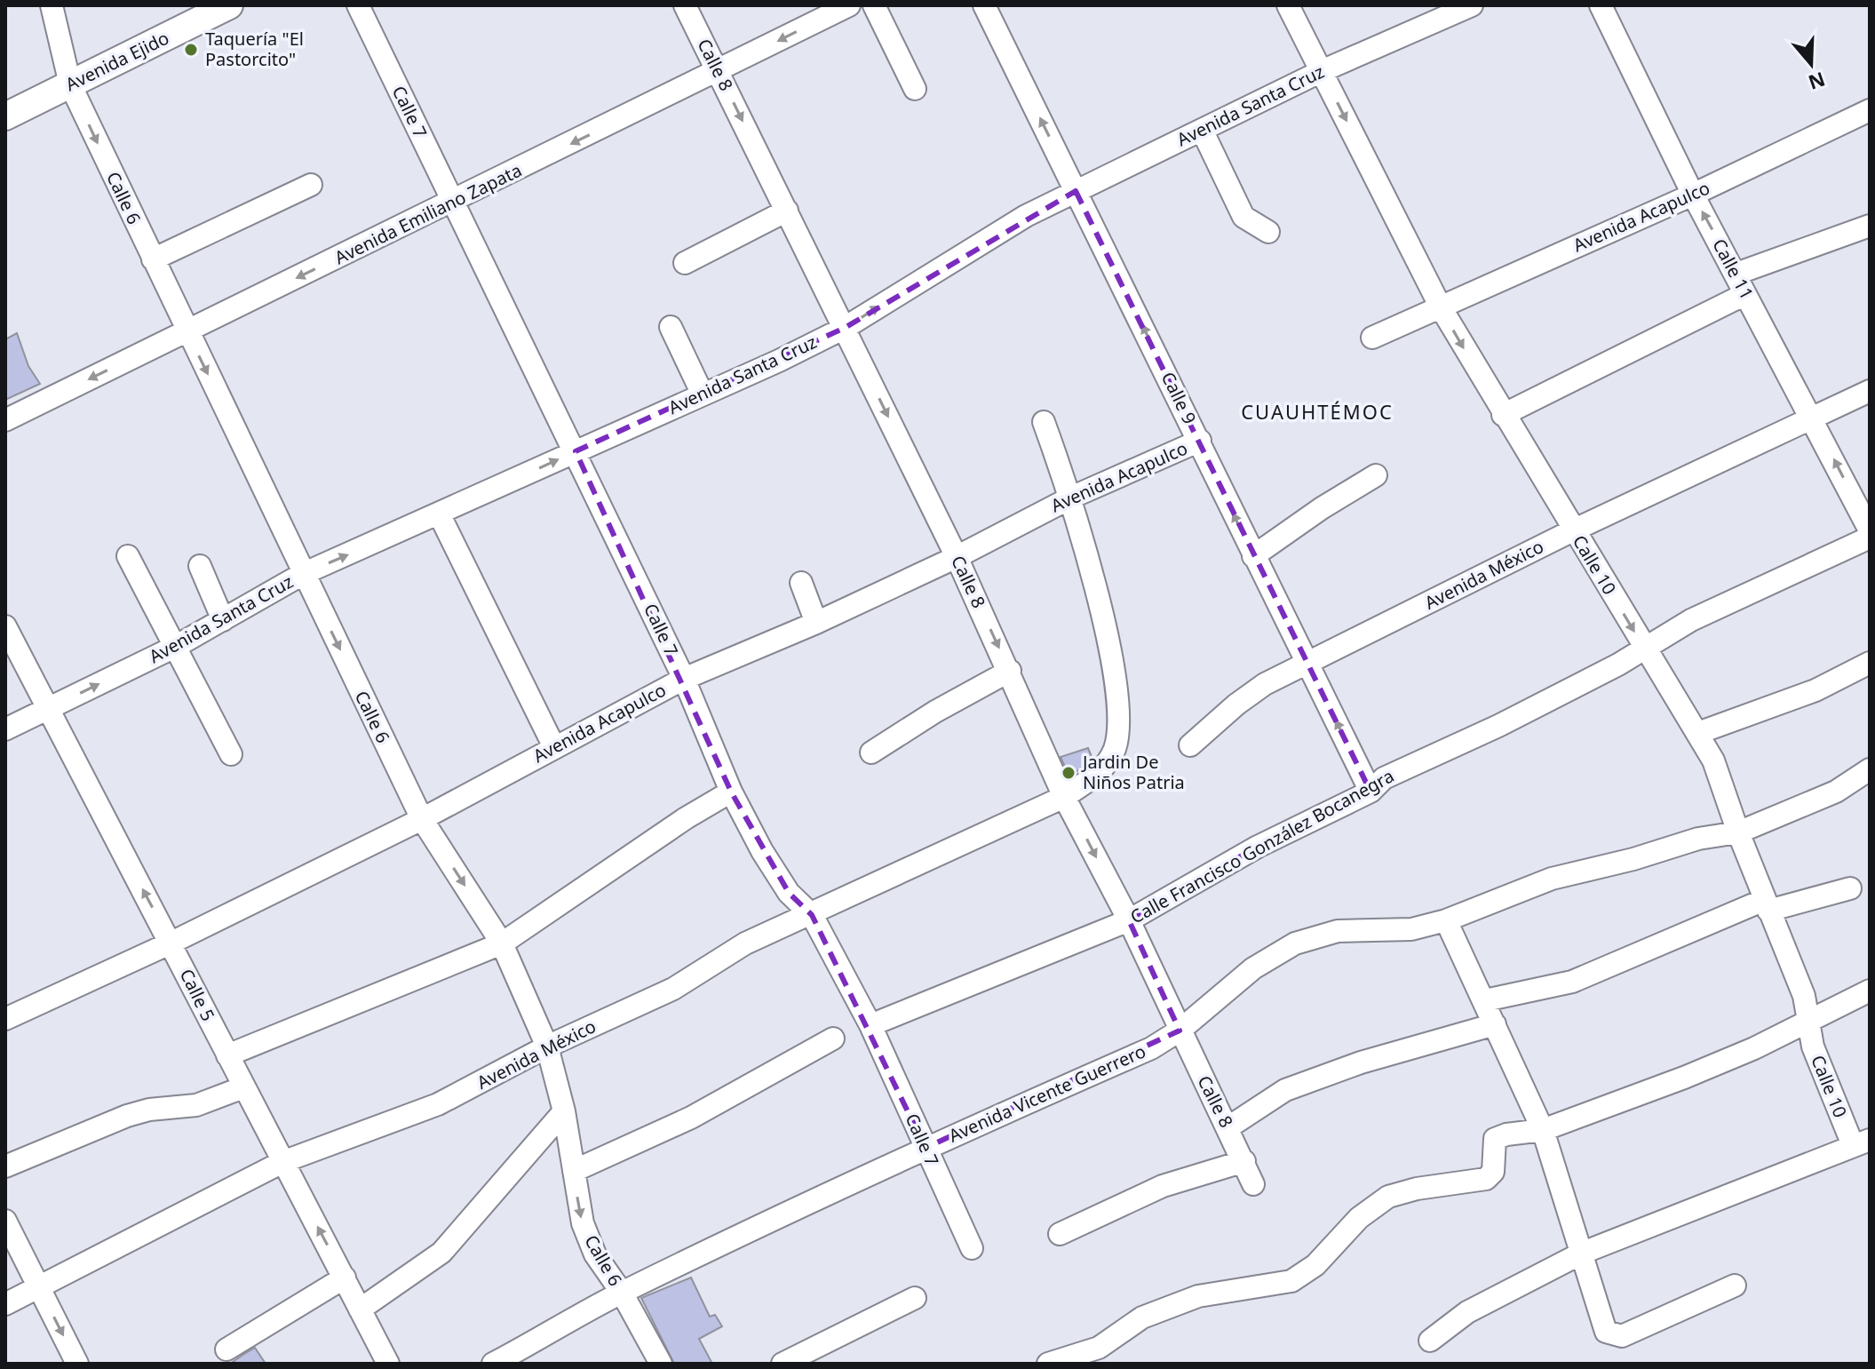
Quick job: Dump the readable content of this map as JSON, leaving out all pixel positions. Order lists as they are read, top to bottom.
{
  "streets": {
    "main road": ["Avenida Ejido"],
    "street": [
      "Calle 8",
      "Avenida Santa Cruz",
      "Calle 7",
      "Calle 6",
      "Avenida Emiliano Zapata",
      "Avenida Acapulco",
      "Calle 11",
      "Calle 9",
      "Calle 10",
      "Avenida México",
      "Calle Francisco González Bocanegra",
      "Calle 5",
      "Avenida Vicente Guerrero"
    ]
  },
  "crossings": [
    ["Avenida Ejido", "Calle 6"],
    ["Calle 8", "Avenida Santa Cruz"],
    ["Calle 8", "Avenida Emiliano Zapata"],
    ["Calle 8", "Avenida Acapulco"],
    ["Calle 8", "Avenida México"],
    ["Calle 8", "Calle Francisco González Bocanegra"],
    ["Calle 8", "Avenida Vicente Guerrero"],
    ["Avenida Santa Cruz", "Calle 7"],
    ["Avenida Santa Cruz", "Calle 6"],
    ["Avenida Santa Cruz", "Calle 9"],
    ["Avenida Santa Cruz", "Calle 10"],
    ["Avenida Santa Cruz", "Calle 5"],
    ["Calle 7", "Avenida Emiliano Zapata"],
    ["Calle 7", "Avenida Acapulco"],
    ["Calle 7", "Avenida México"],
    ["Calle 7", "Calle Francisco González Bocanegra"],
    ["Calle 7", "Avenida Vicente Guerrero"],
    ["Calle 6", "Avenida Emiliano Zapata"],
    ["Calle 6", "Avenida Acapulco"],
    ["Calle 6", "Avenida México"],
    ["Calle 6", "Avenida Vicente Guerrero"],
    ["Avenida Acapulco", "Calle 11"],
    ["Avenida Acapulco", "Calle 9"],
    ["Avenida Acapulco", "Calle 10"],
    ["Avenida Acapulco", "Avenida México"],
    ["Avenida Acapulco", "Calle 5"],
    ["Calle 11", "Avenida México"],
    ["Calle 9", "Avenida México"],
    ["Calle 9", "Calle Francisco González Bocanegra"],
    ["Calle 10", "Avenida México"],
    ["Calle 10", "Calle Francisco González Bocanegra"],
    ["Calle 10", "Avenida Vicente Guerrero"],
    ["Avenida México", "Calle 5"]
  ],
  "one_way": [
    "Calle 8",
    "Avenida Santa Cruz",
    "Calle 11",
    "Calle 9",
    "Calle 10"
  ],
  "districts": ["CUAUHTÉMOC"],
  "places": ["Taquería \"El Pastorcito\"", "Jardin De Niños Patria"],
  "north": "bottom"
}
